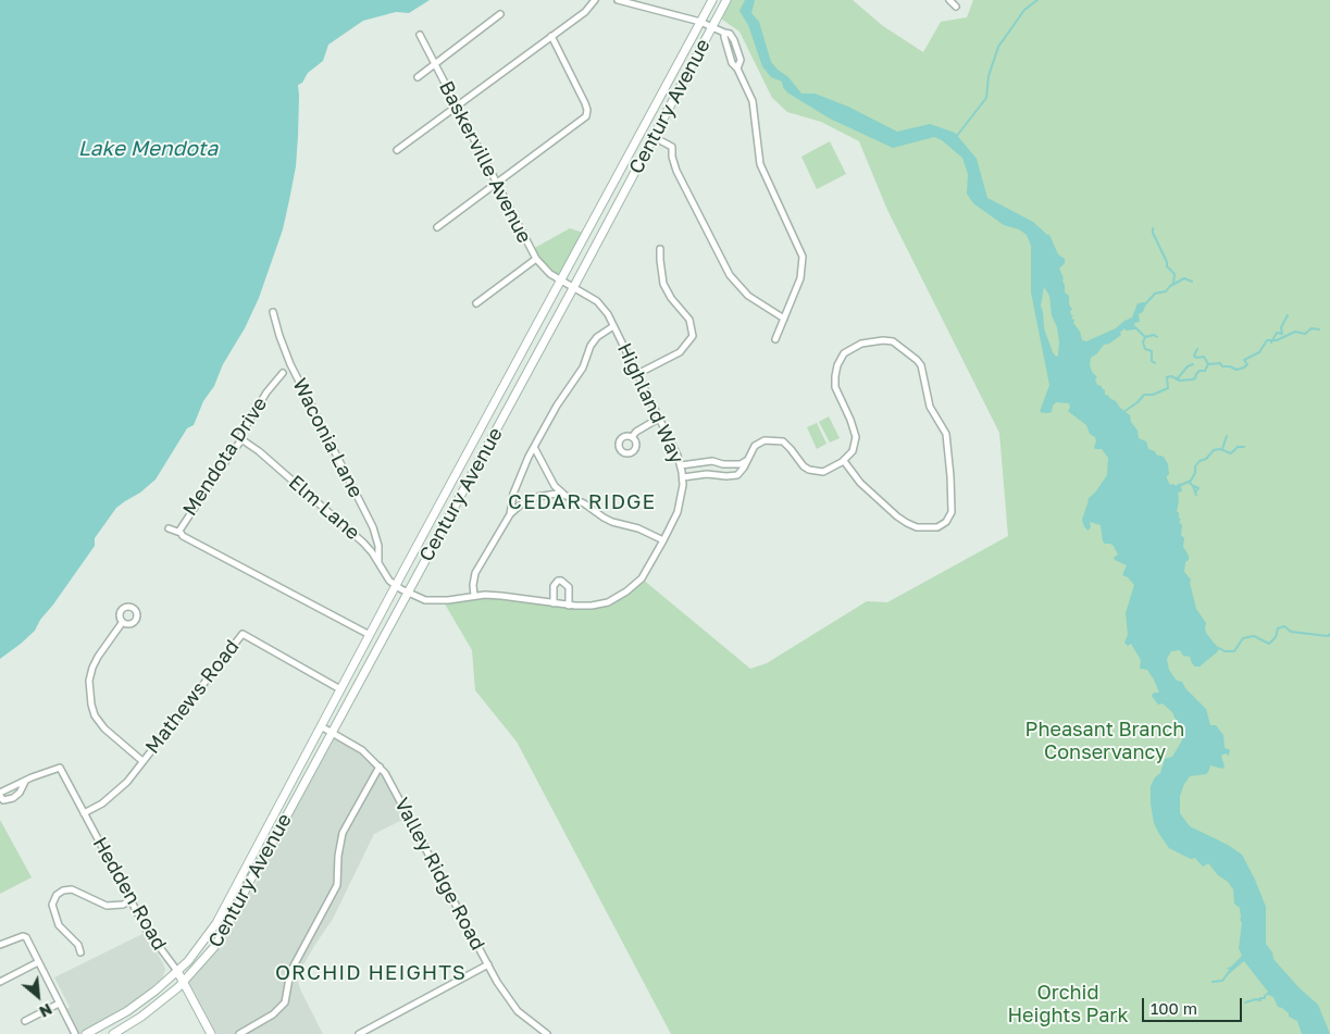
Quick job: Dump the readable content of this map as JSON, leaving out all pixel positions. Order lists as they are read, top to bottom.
{
  "streets": {
    "main road": ["Century Avenue"],
    "street": [
      "Baskerville Avenue",
      "Highland Way",
      "Waconia Lane",
      "Mendota Drive",
      "Elm Lane",
      "Mathews Road",
      "Valley Ridge Road",
      "Hedden Road"
    ]
  },
  "crossings": [
    ["Century Avenue", "Baskerville Avenue"],
    ["Century Avenue", "Highland Way"],
    ["Century Avenue", "Mendota Drive"],
    ["Century Avenue", "Elm Lane"],
    ["Century Avenue", "Mathews Road"],
    ["Century Avenue", "Valley Ridge Road"],
    ["Century Avenue", "Hedden Road"],
    ["Baskerville Avenue", "Highland Way"],
    ["Highland Way", "Elm Lane"],
    ["Waconia Lane", "Elm Lane"],
    ["Mendota Drive", "Elm Lane"],
    ["Mathews Road", "Hedden Road"]
  ],
  "districts": ["CEDAR RIDGE", "ORCHID HEIGHTS"],
  "water": ["Lake Mendota"],
  "parks": ["Pheasant Branch Conservancy", "Orchid Heights Park"],
  "scale_bar": "100 m",
  "north": "bottom right"
}
